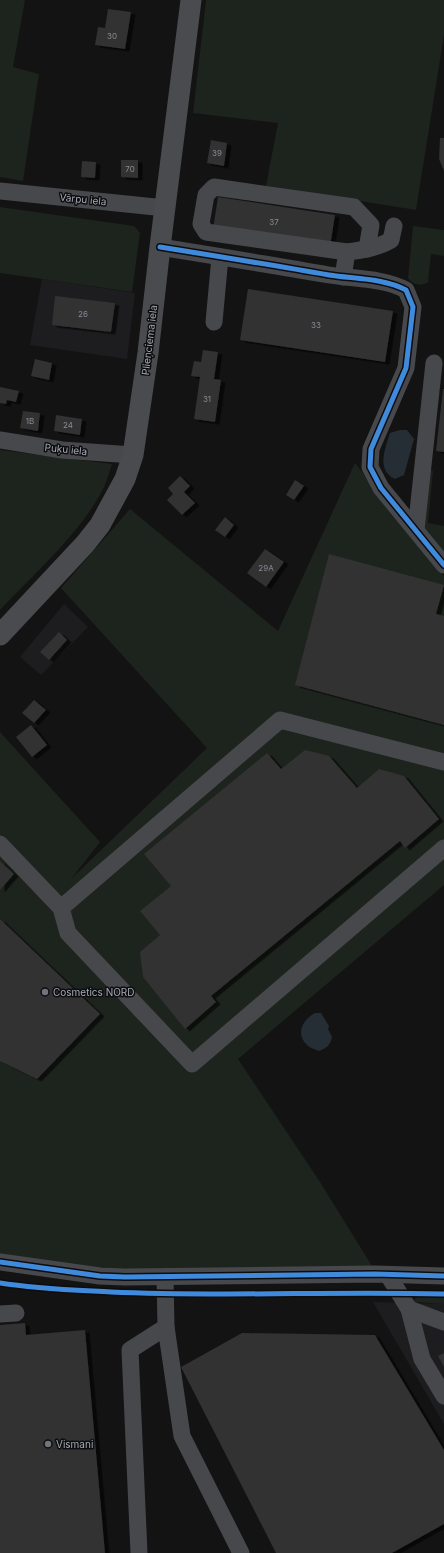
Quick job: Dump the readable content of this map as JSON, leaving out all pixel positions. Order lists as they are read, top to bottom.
{
  "streets": {
    "main road": ["Plieņciema iela"],
    "street": ["Vārpu iela", "Puķu iela"]
  },
  "crossings": [
    ["Vārpu iela", "Plieņciema iela"],
    ["Plieņciema iela", "Puķu iela"]
  ],
  "places": ["Cosmetics NORD", "Vismani"],
  "house_numbers": [
    "30",
    "39",
    "70",
    "37",
    "26",
    "33",
    "31",
    "1B",
    "24",
    "29A"
  ]
}
